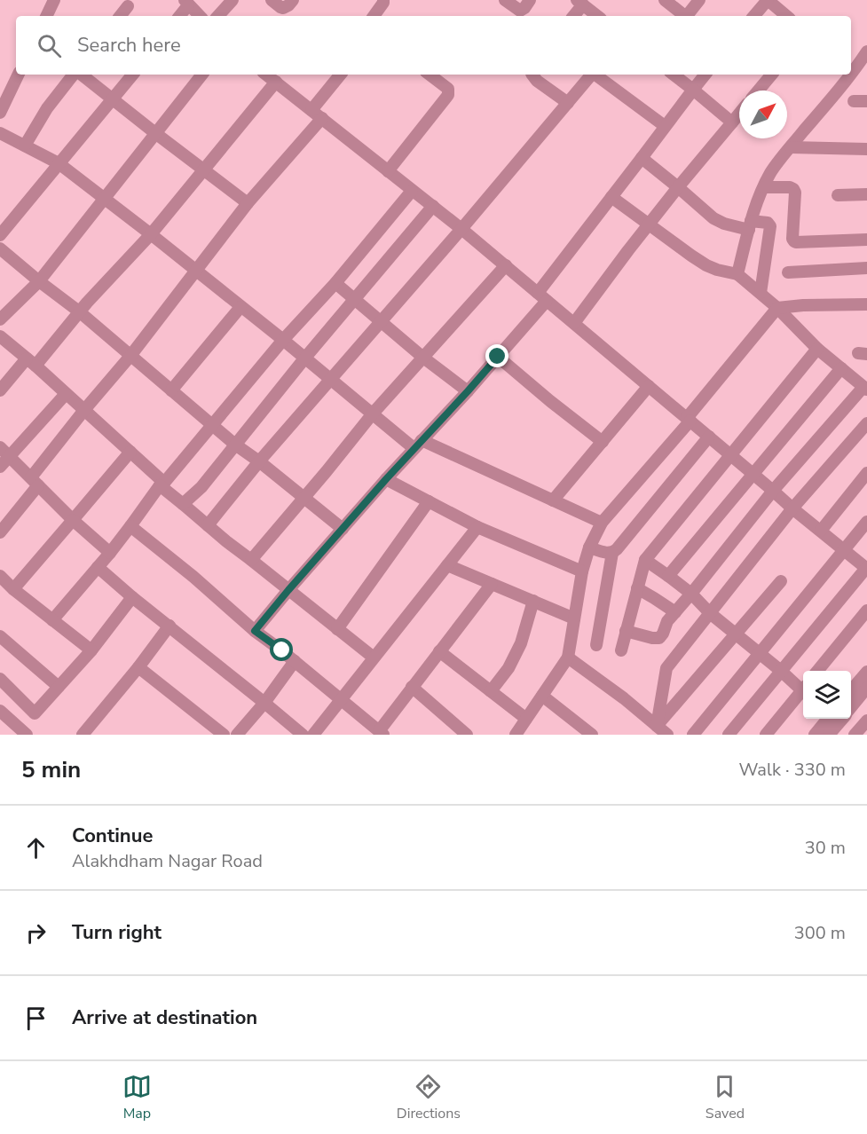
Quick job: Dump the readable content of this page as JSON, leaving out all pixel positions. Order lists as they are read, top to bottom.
{
  "north": "top right",
  "page": {
    "search": "Search here",
    "heading": ["5 min", "Walk · 330 m"],
    "list": [
      ["Continue", "Alakhdham Nagar Road", "30 m"],
      ["Turn right", "300 m"],
      "Arrive at destination"
    ],
    "nav": ["Map", "Directions", "Saved"]
  }
}
